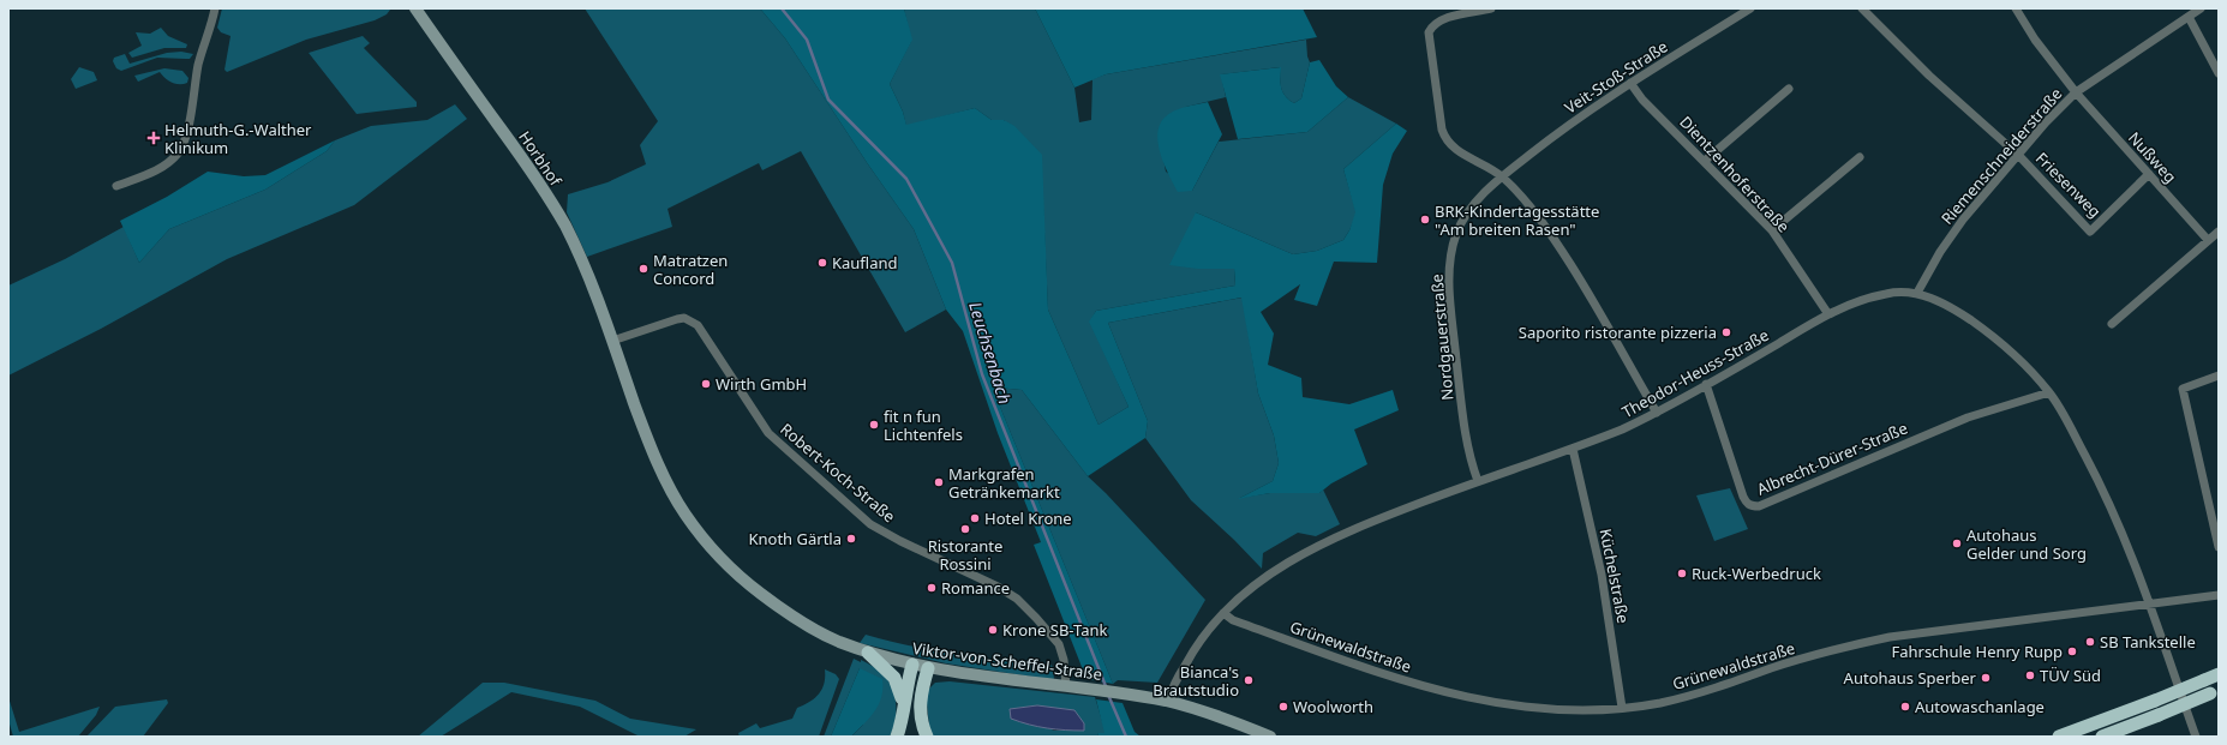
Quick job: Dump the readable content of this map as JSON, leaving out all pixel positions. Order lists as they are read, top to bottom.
{
  "streets": {
    "main road": ["Horbhof", "Viktor-von-Scheffel-Straße"],
    "street": [
      "Veit-Stoß-Straße",
      "Riemenschneiderstraße",
      "Nußweg",
      "Dientzenhoferstraße",
      "Friesenweg",
      "Nordgauerstraße",
      "Theodor-Heuss-Straße",
      "Albrecht-Dürer-Straße",
      "Robert-Koch-Straße",
      "Küchelstraße",
      "Grünewaldstraße"
    ]
  },
  "crossings": [
    ["Veit-Stoß-Straße", "Dientzenhoferstraße"],
    ["Veit-Stoß-Straße", "Nordgauerstraße"],
    ["Riemenschneiderstraße", "Nußweg"],
    ["Riemenschneiderstraße", "Friesenweg"],
    ["Riemenschneiderstraße", "Theodor-Heuss-Straße"],
    ["Nußweg", "Friesenweg"],
    ["Horbhof", "Robert-Koch-Straße"],
    ["Horbhof", "Viktor-von-Scheffel-Straße"],
    ["Dientzenhoferstraße", "Theodor-Heuss-Straße"],
    ["Nordgauerstraße", "Theodor-Heuss-Straße"],
    ["Theodor-Heuss-Straße", "Albrecht-Dürer-Straße"],
    ["Theodor-Heuss-Straße", "Küchelstraße"],
    ["Theodor-Heuss-Straße", "Grünewaldstraße"],
    ["Theodor-Heuss-Straße", "Viktor-von-Scheffel-Straße"],
    ["Robert-Koch-Straße", "Viktor-von-Scheffel-Straße"],
    ["Küchelstraße", "Grünewaldstraße"]
  ],
  "water": ["Leuchsenbach"],
  "places": {
    "health": ["Helmuth-G.-Walther Klinikum"],
    "other": [
      "BRK-Kindertagesstätte \"Am breiten Rasen\"",
      "Kaufland",
      "Matratzen Concord",
      "Saporito ristorante pizzeria",
      "Wirth GmbH",
      "fit n fun Lichtenfels",
      "Markgrafen Getränkemarkt",
      "Hotel Krone",
      "Ristorante Rossini",
      "Knoth Gärtla",
      "Autohaus Gelder und Sorg",
      "Ruck-Werbedruck",
      "Romance",
      "Krone SB-Tank",
      "SB Tankstelle",
      "Fahrschule Henry Rupp",
      "TÜV Süd",
      "Autohaus Sperber",
      "Bianca's Brautstudio",
      "Woolworth",
      "Autowaschanlage"
    ]
  }
}
